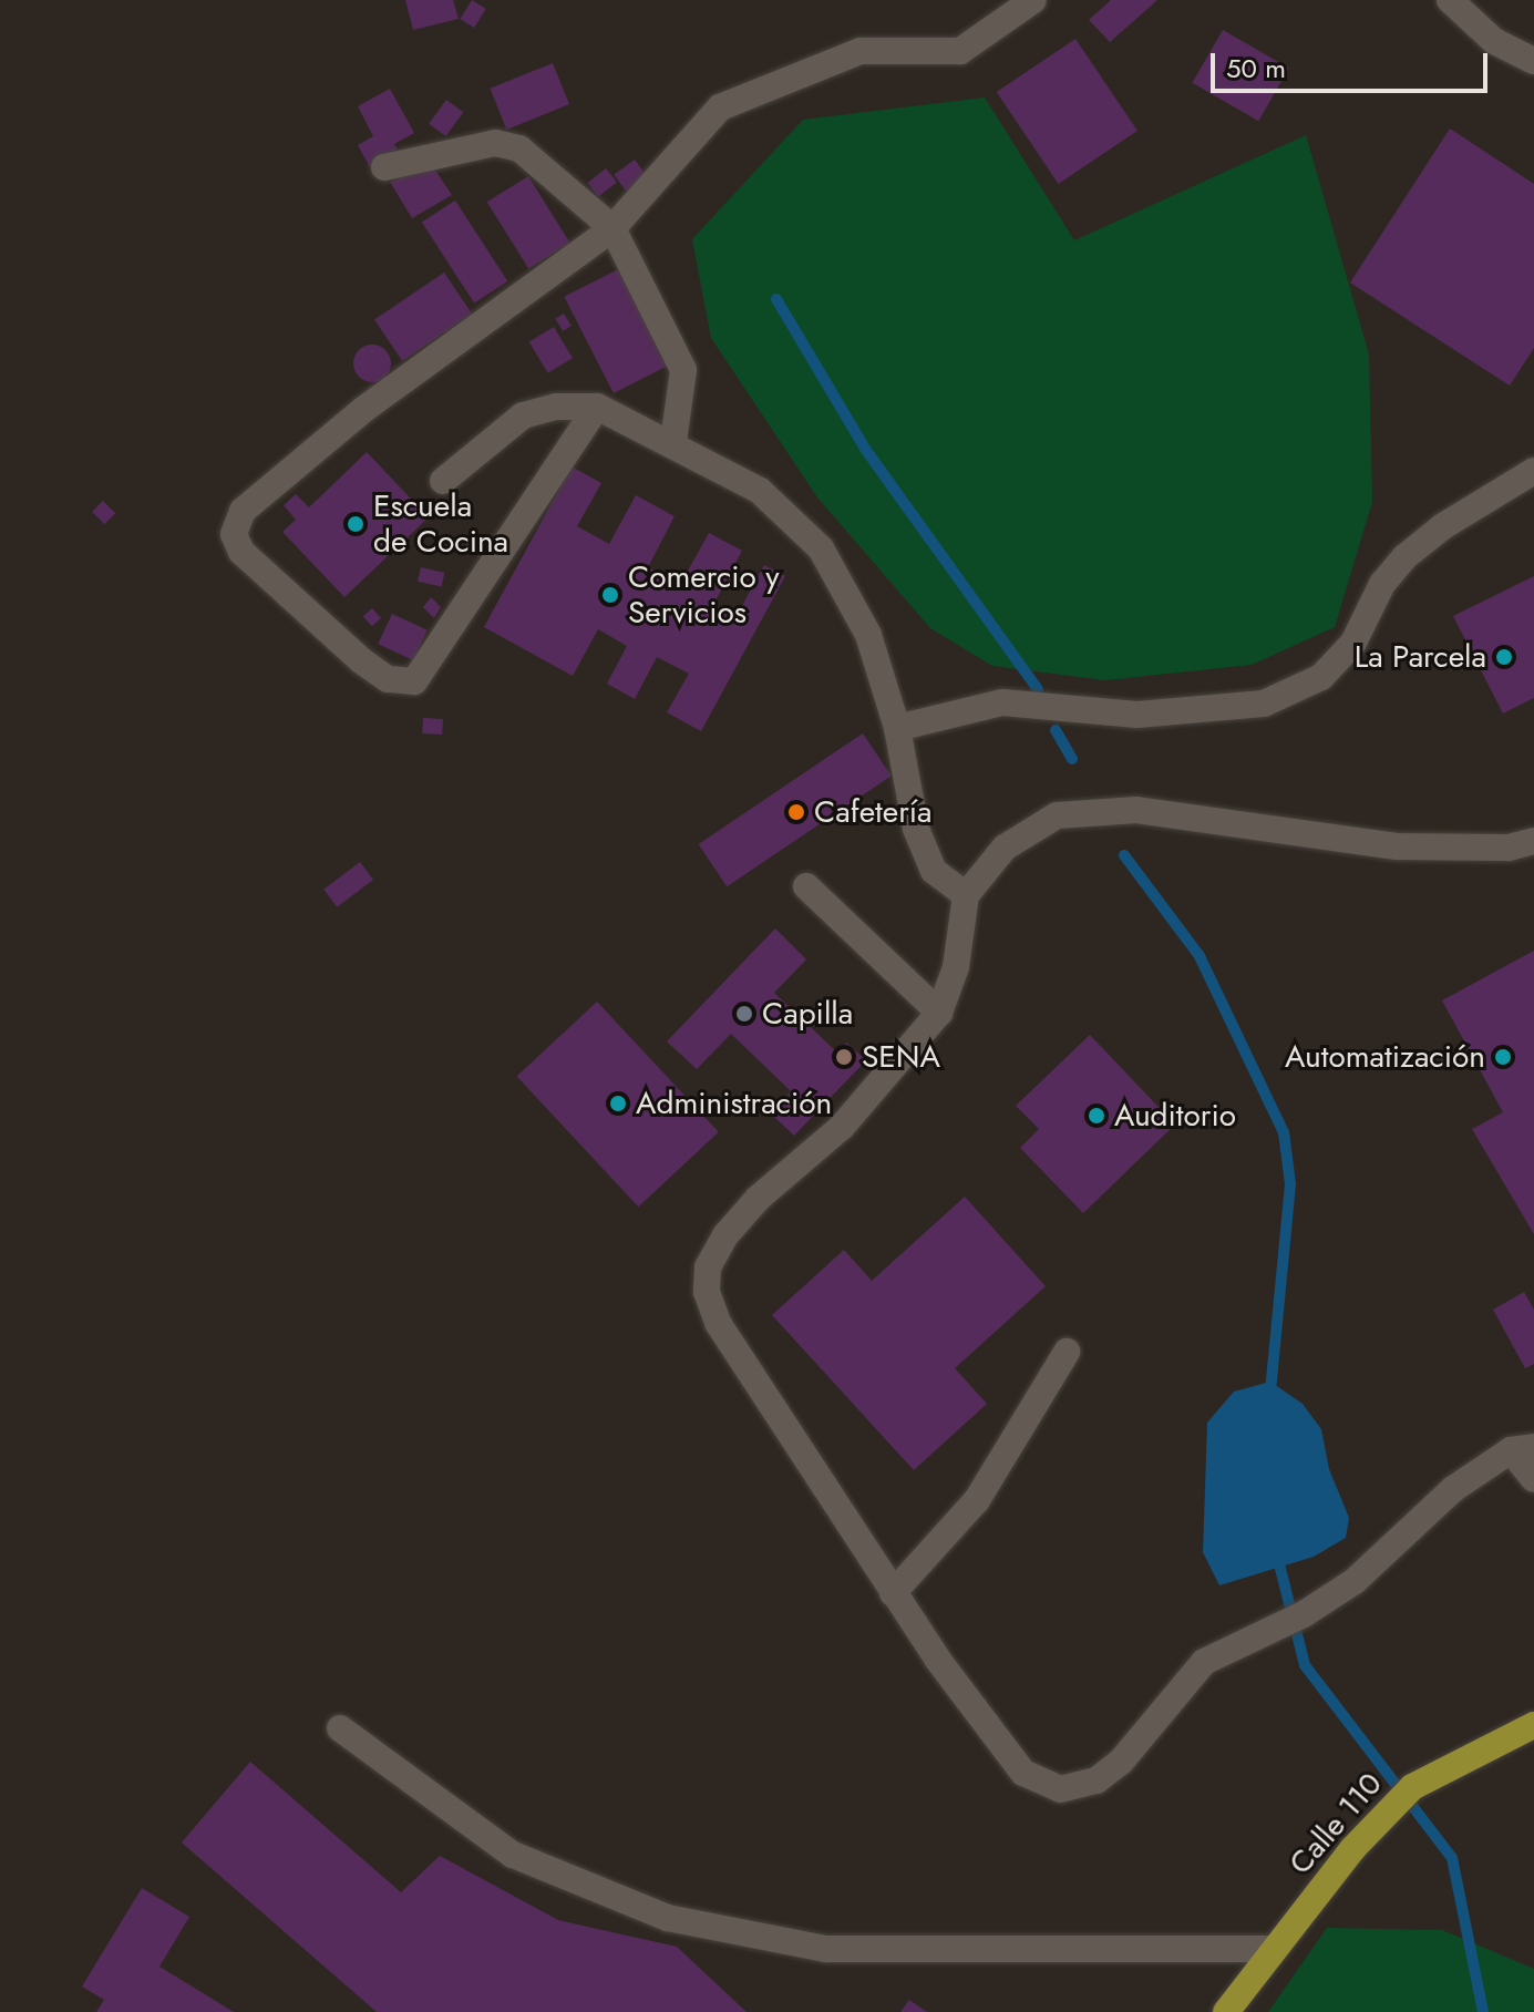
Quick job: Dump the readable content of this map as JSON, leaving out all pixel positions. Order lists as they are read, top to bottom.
{
  "streets": {
    "main road": ["Calle 110"]
  },
  "places": [
    "Escuela de Cocina",
    "Comercio y Servicios",
    "La Parcela",
    "Cafetería",
    "Capilla",
    "SENA",
    "Automatización",
    "Administración",
    "Auditorio"
  ],
  "scale_bar": "50 m"
}
